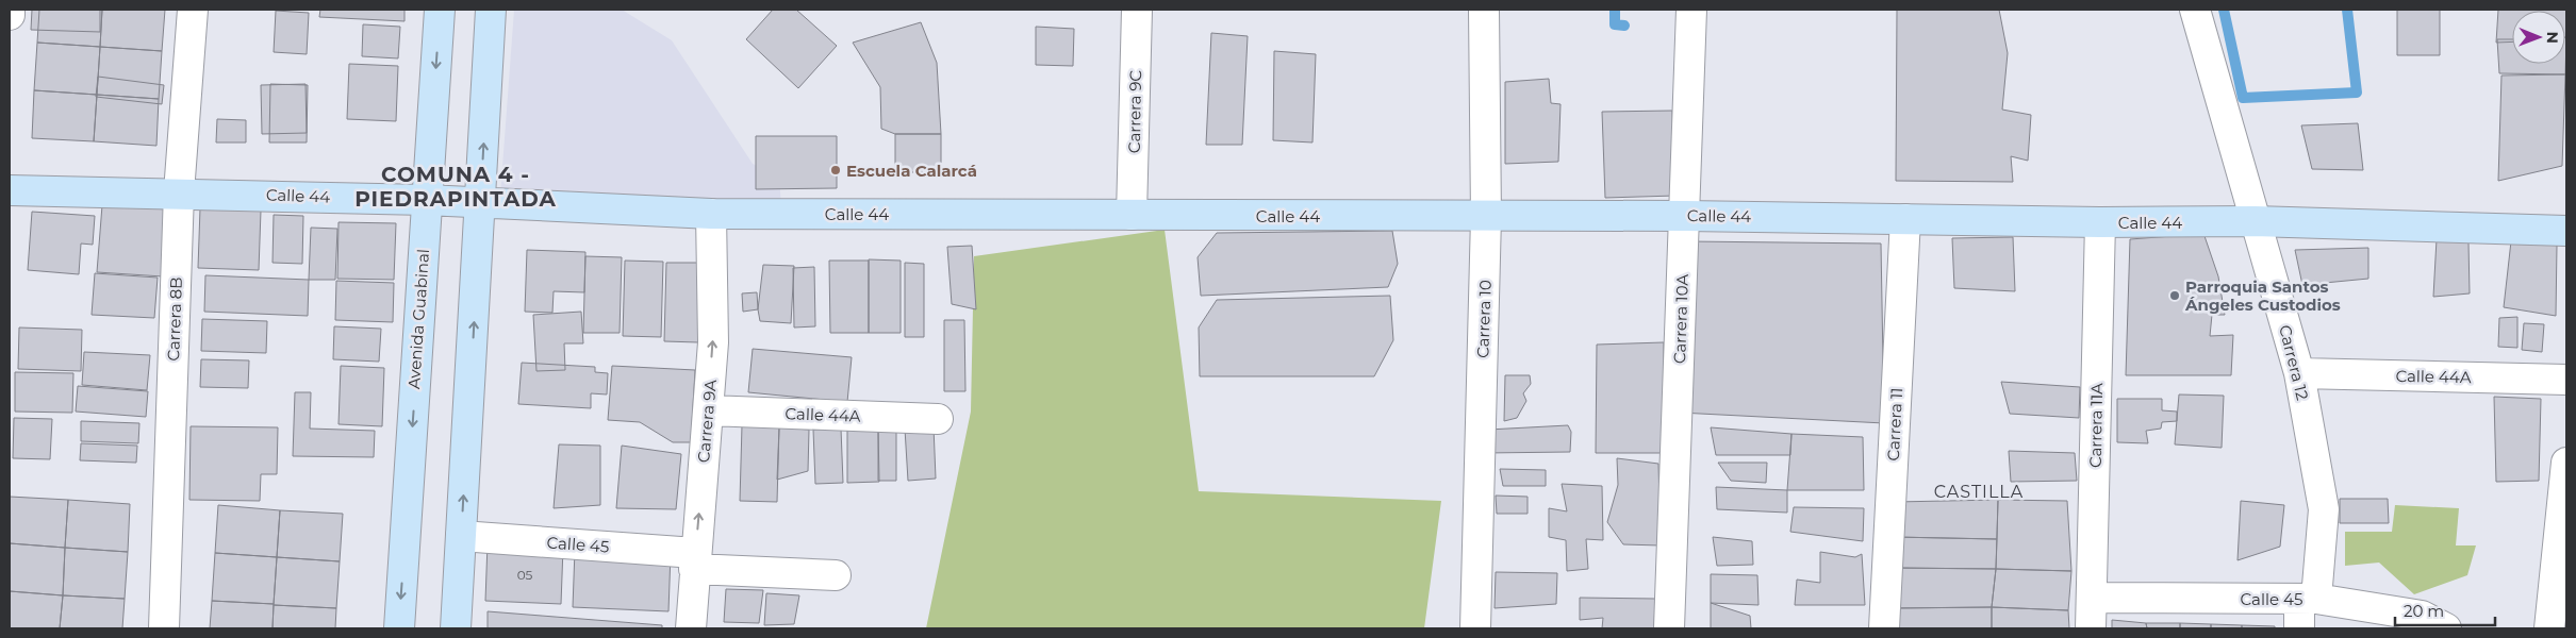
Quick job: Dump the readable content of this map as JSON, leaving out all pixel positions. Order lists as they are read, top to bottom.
{
  "streets": {
    "street": [
      "Carrera 9C",
      "Calle 44",
      "Carrera 8B",
      "Avenida Guabinal",
      "Carrera 10",
      "Carrera 10A",
      "Carrera 12",
      "Calle 44A",
      "Carrera 9A",
      "Carrera 11",
      "Carrera 11A",
      "Calle 45"
    ]
  },
  "crossings": [
    ["Carrera 9C", "Calle 44"],
    ["Calle 44", "Carrera 8B"],
    ["Calle 44", "Avenida Guabinal"],
    ["Calle 44", "Carrera 10"],
    ["Calle 44", "Carrera 10A"],
    ["Calle 44", "Carrera 12"],
    ["Calle 44", "Carrera 9A"],
    ["Calle 44", "Carrera 11"],
    ["Calle 44", "Carrera 11A"],
    ["Carrera 12", "Calle 44A"],
    ["Carrera 12", "Calle 45"],
    ["Calle 44A", "Carrera 9A"],
    ["Carrera 9A", "Calle 45"],
    ["Carrera 11A", "Calle 45"]
  ],
  "districts": ["COMUNA 4 - PIEDRAPINTADA", "CASTILLA"],
  "places": ["Escuela Calarcá", "Parroquia Santos Ángeles Custodios"],
  "house_numbers": ["05"],
  "scale_bar": "20 m",
  "north": "right"
}
